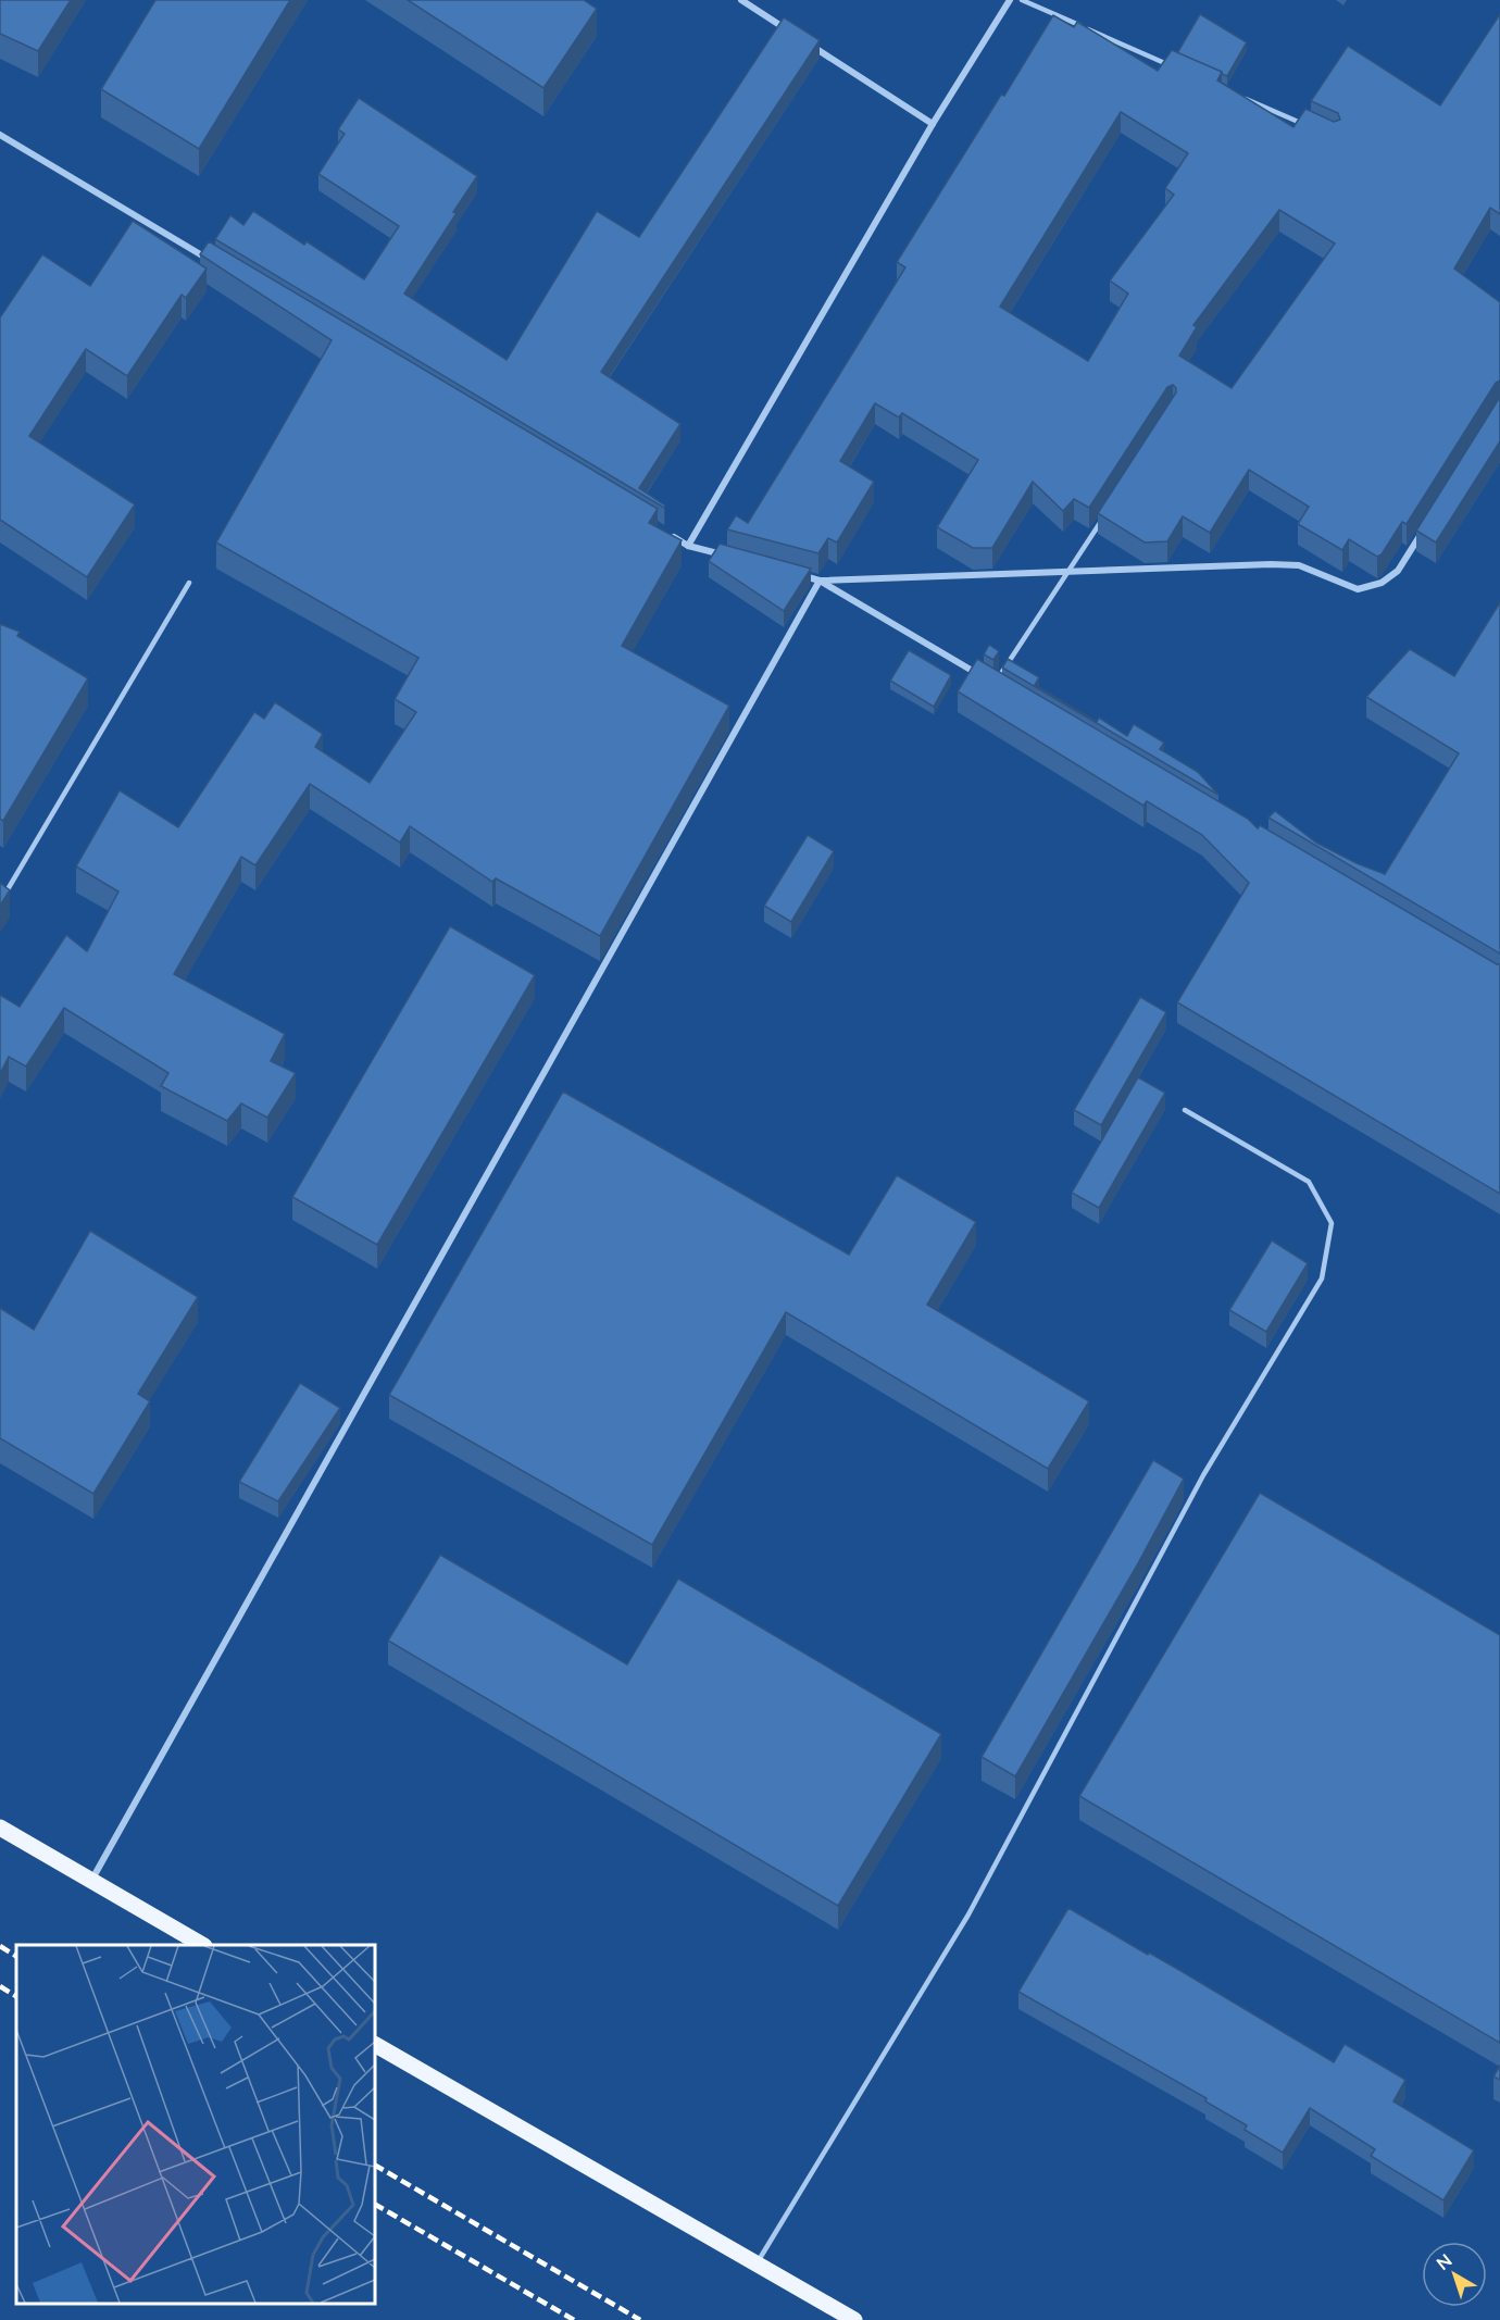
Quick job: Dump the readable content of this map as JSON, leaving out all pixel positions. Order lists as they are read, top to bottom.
{
  "north": "top left"
}
